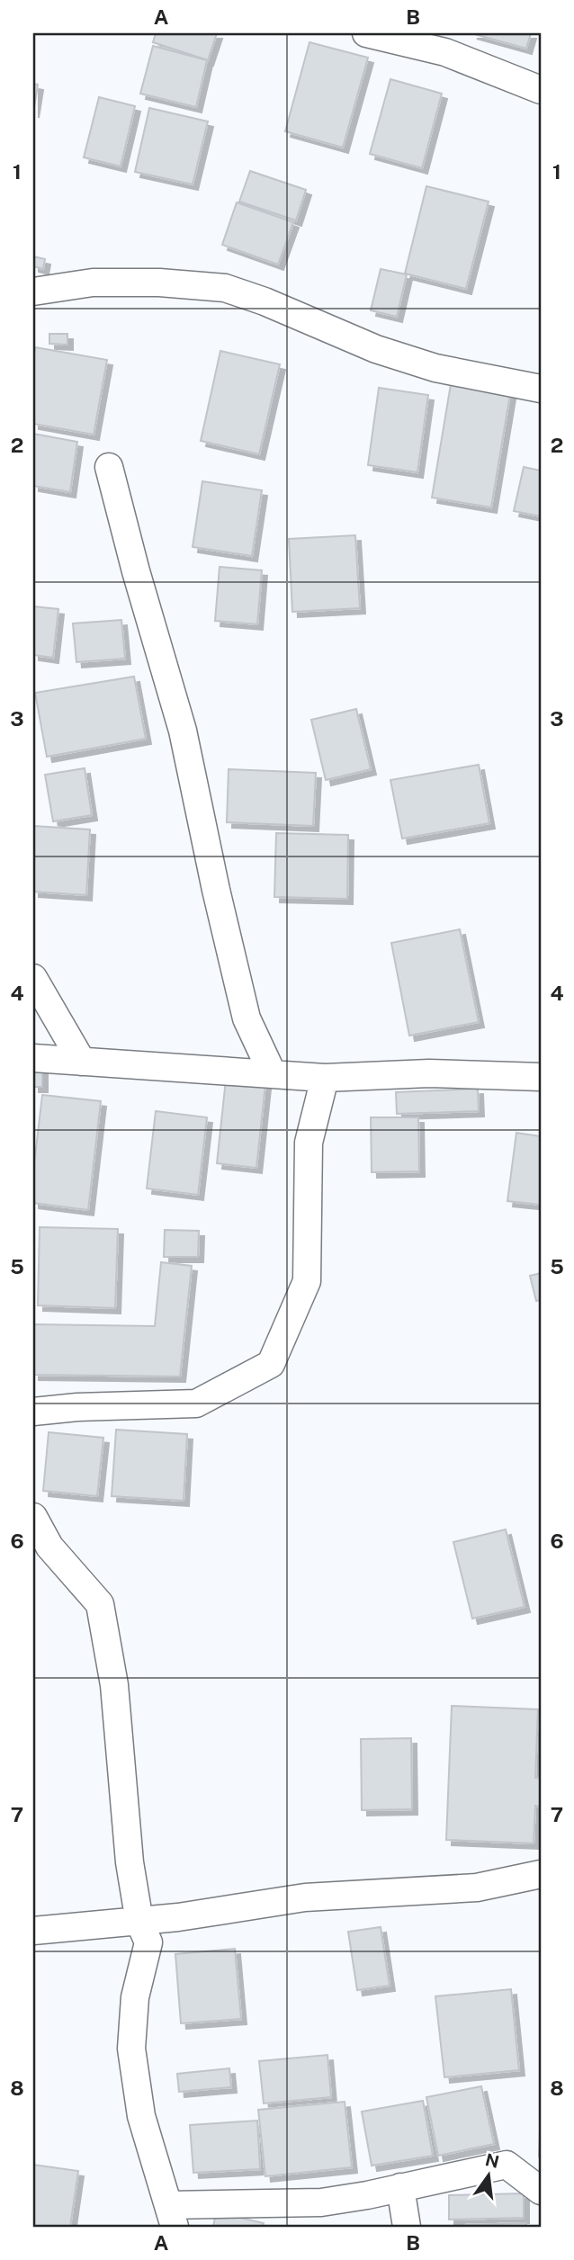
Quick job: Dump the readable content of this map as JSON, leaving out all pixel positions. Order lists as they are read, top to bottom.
{
  "north": "top",
  "grid": {
    "columns": ["A", "B"],
    "rows": [
      "1",
      "2",
      "3",
      "4",
      "5",
      "6",
      "7",
      "8"
    ]
  }
}
